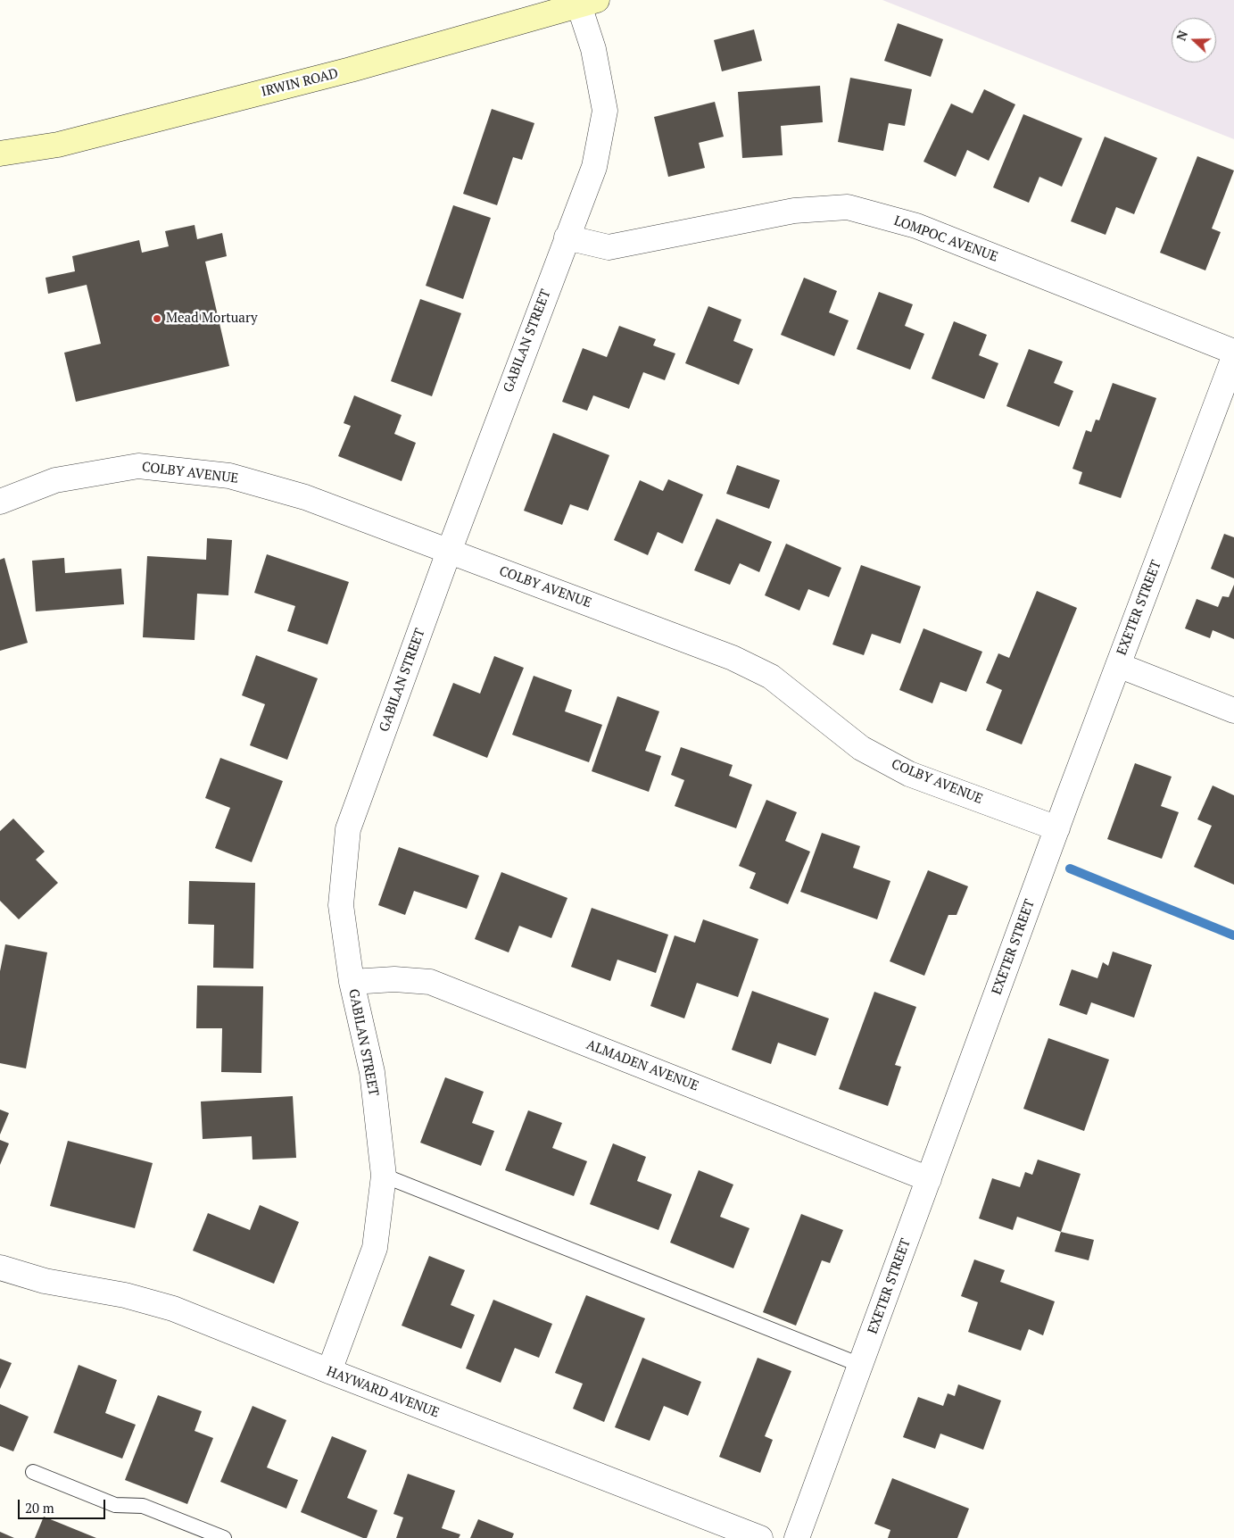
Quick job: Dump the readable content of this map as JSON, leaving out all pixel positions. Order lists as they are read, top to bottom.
{
  "streets": {
    "street": [
      "IRWIN ROAD",
      "LOMPOC AVENUE",
      "GABILAN STREET",
      "COLBY AVENUE",
      "EXETER STREET",
      "ALMADEN AVENUE",
      "HAYWARD AVENUE"
    ]
  },
  "crossings": [
    ["IRWIN ROAD", "GABILAN STREET"],
    ["LOMPOC AVENUE", "GABILAN STREET"],
    ["GABILAN STREET", "COLBY AVENUE"],
    ["GABILAN STREET", "ALMADEN AVENUE"],
    ["GABILAN STREET", "HAYWARD AVENUE"],
    ["COLBY AVENUE", "EXETER STREET"],
    ["EXETER STREET", "ALMADEN AVENUE"]
  ],
  "places": ["Mead Mortuary"],
  "scale_bar": "20 m",
  "north": "left"
}
